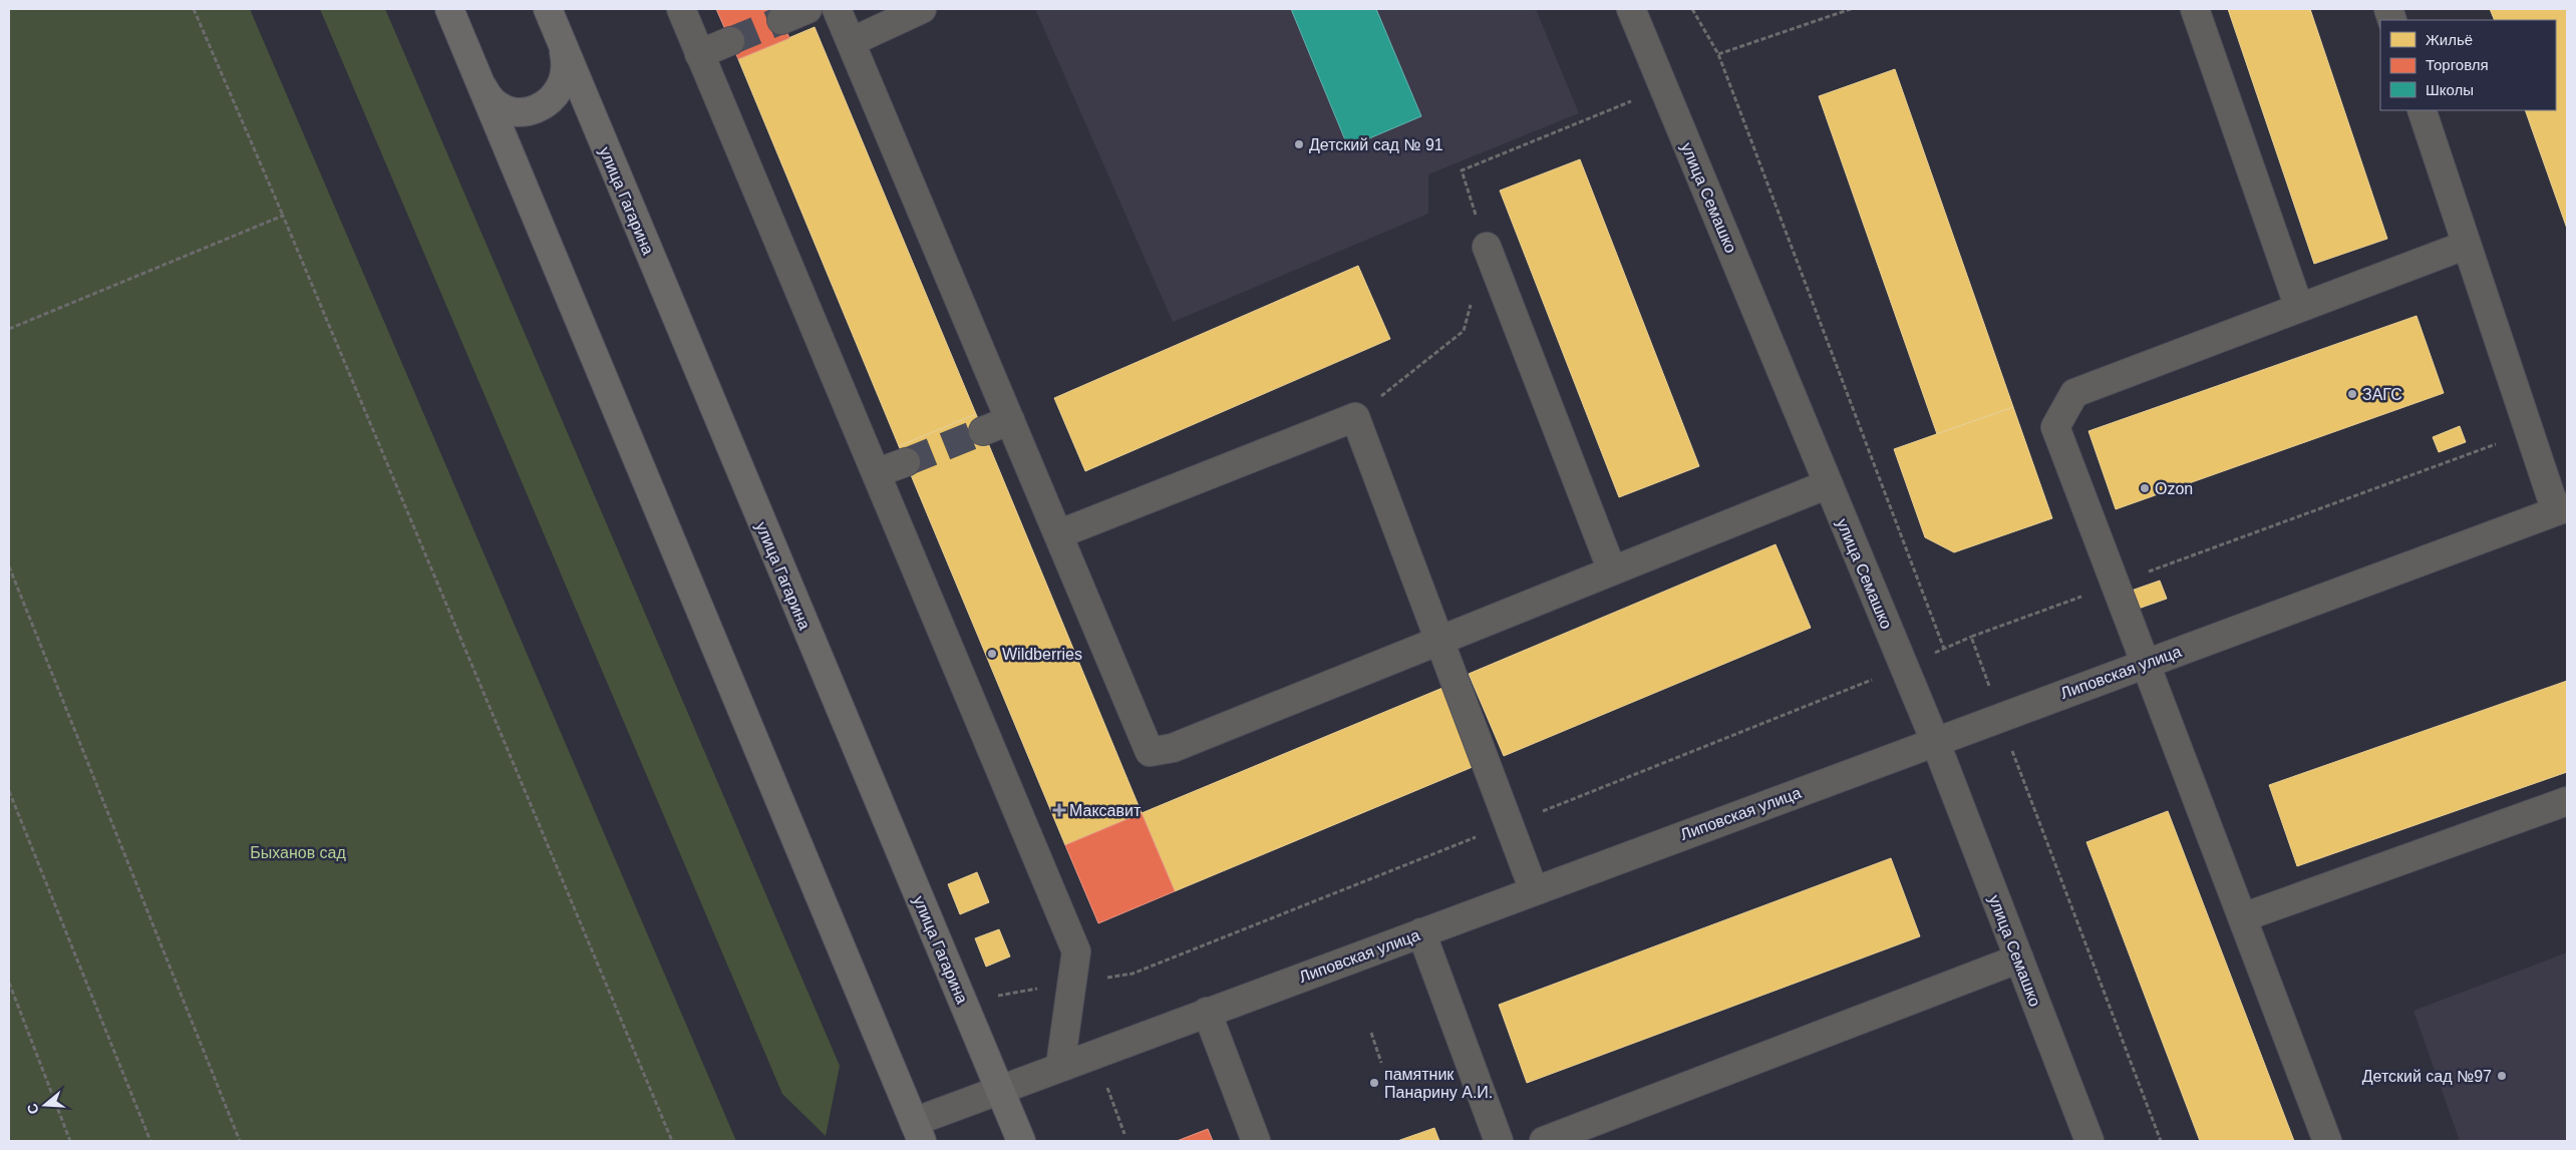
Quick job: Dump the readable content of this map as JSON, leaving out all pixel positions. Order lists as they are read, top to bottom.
{
  "streets": {
    "main road": ["улица Гагарина"],
    "street": ["улица Семашко", "Липовская улица"]
  },
  "crossings": [
    ["улица Семашко", "Липовская улица"],
    ["улица Гагарина", "Липовская улица"]
  ],
  "parks": ["Быханов сад"],
  "places": {
    "other": [
      "Детский сад № 91",
      "ЗАГС",
      "Ozon",
      "Wildberries",
      "Детский сад №97",
      "памятник Панарину А.И."
    ],
    "health": ["Максавит"]
  },
  "legend": ["Жильё", "Торговля", "Школы"],
  "north": "left"
}
